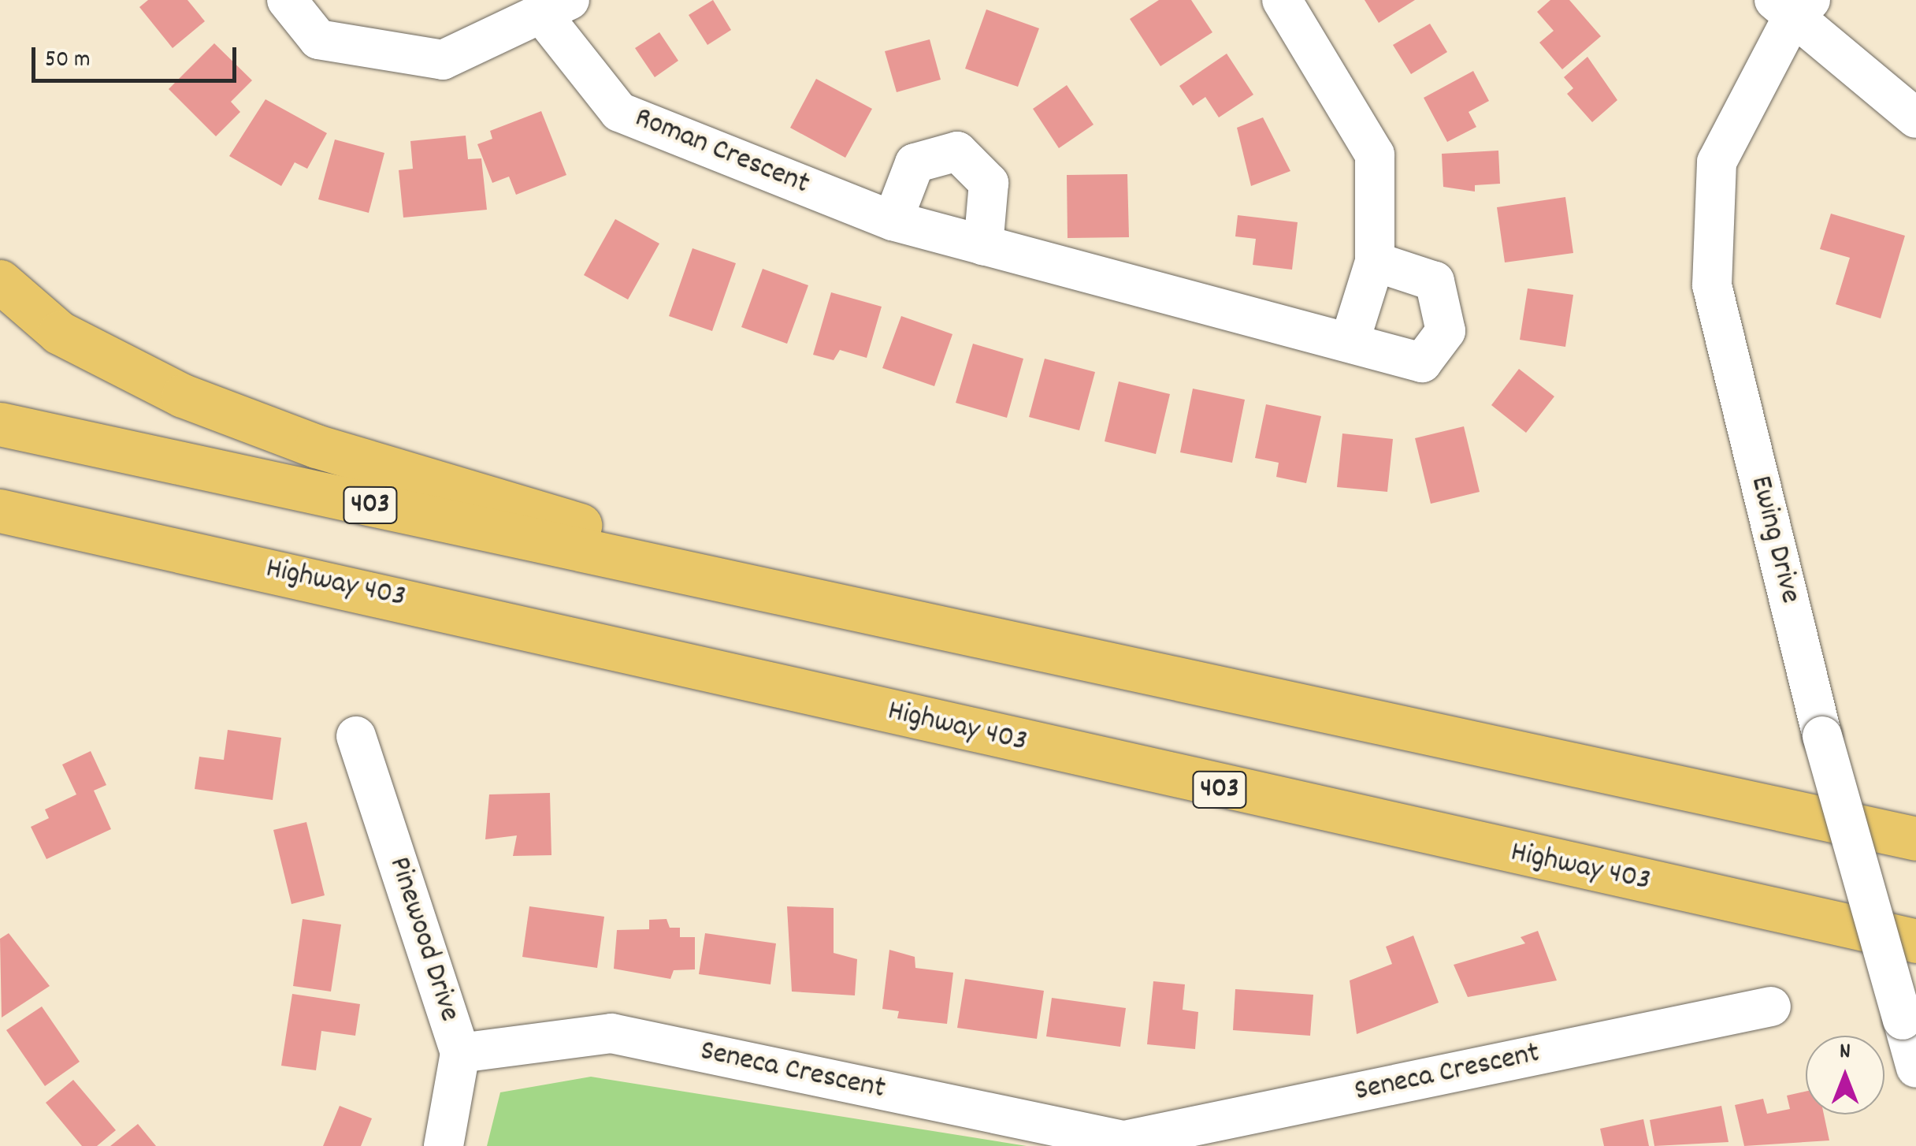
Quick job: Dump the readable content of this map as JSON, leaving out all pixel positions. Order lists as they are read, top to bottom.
{
  "streets": {
    "highway": ["403", "Highway 403"],
    "street": [
      "Roman Crescent",
      "Ewing Drive",
      "Pinewood Drive",
      "Seneca Crescent"
    ]
  },
  "crossings": [
    ["Pinewood Drive", "Seneca Crescent"]
  ],
  "scale_bar": "50 m",
  "north": "top"
}
